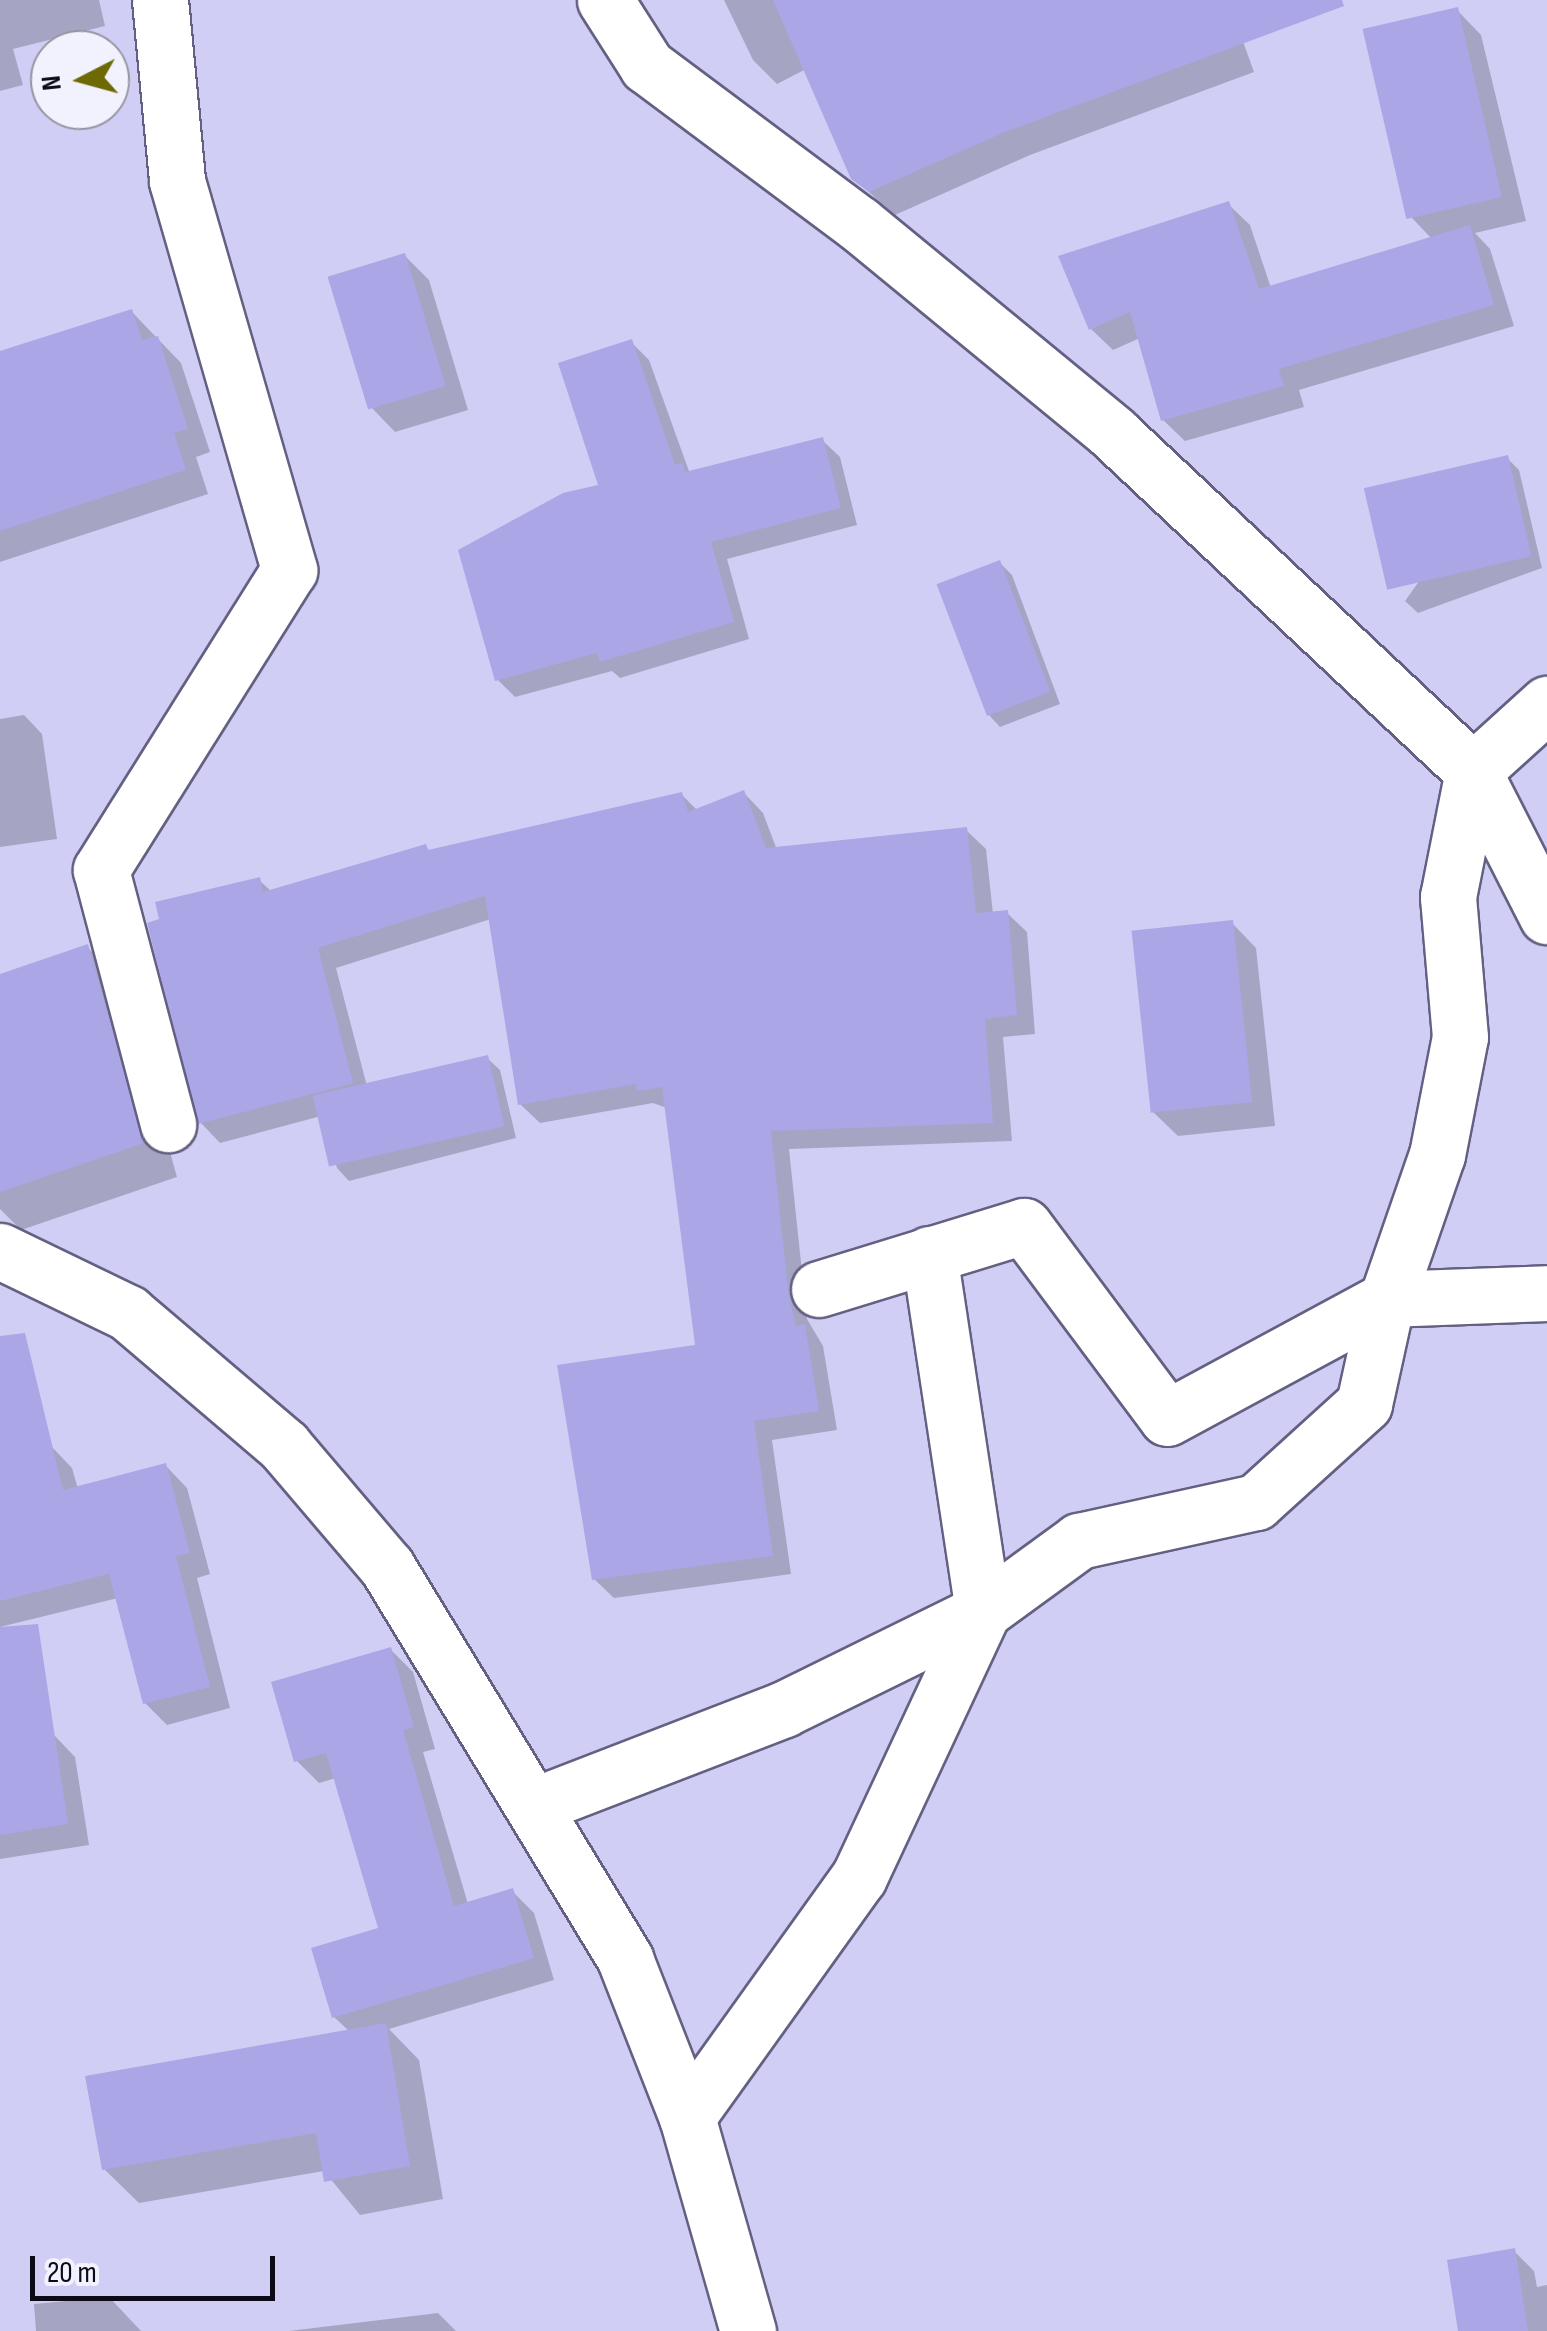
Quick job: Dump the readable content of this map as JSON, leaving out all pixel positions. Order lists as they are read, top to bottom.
{
  "scale_bar": "20 m",
  "north": "left"
}
